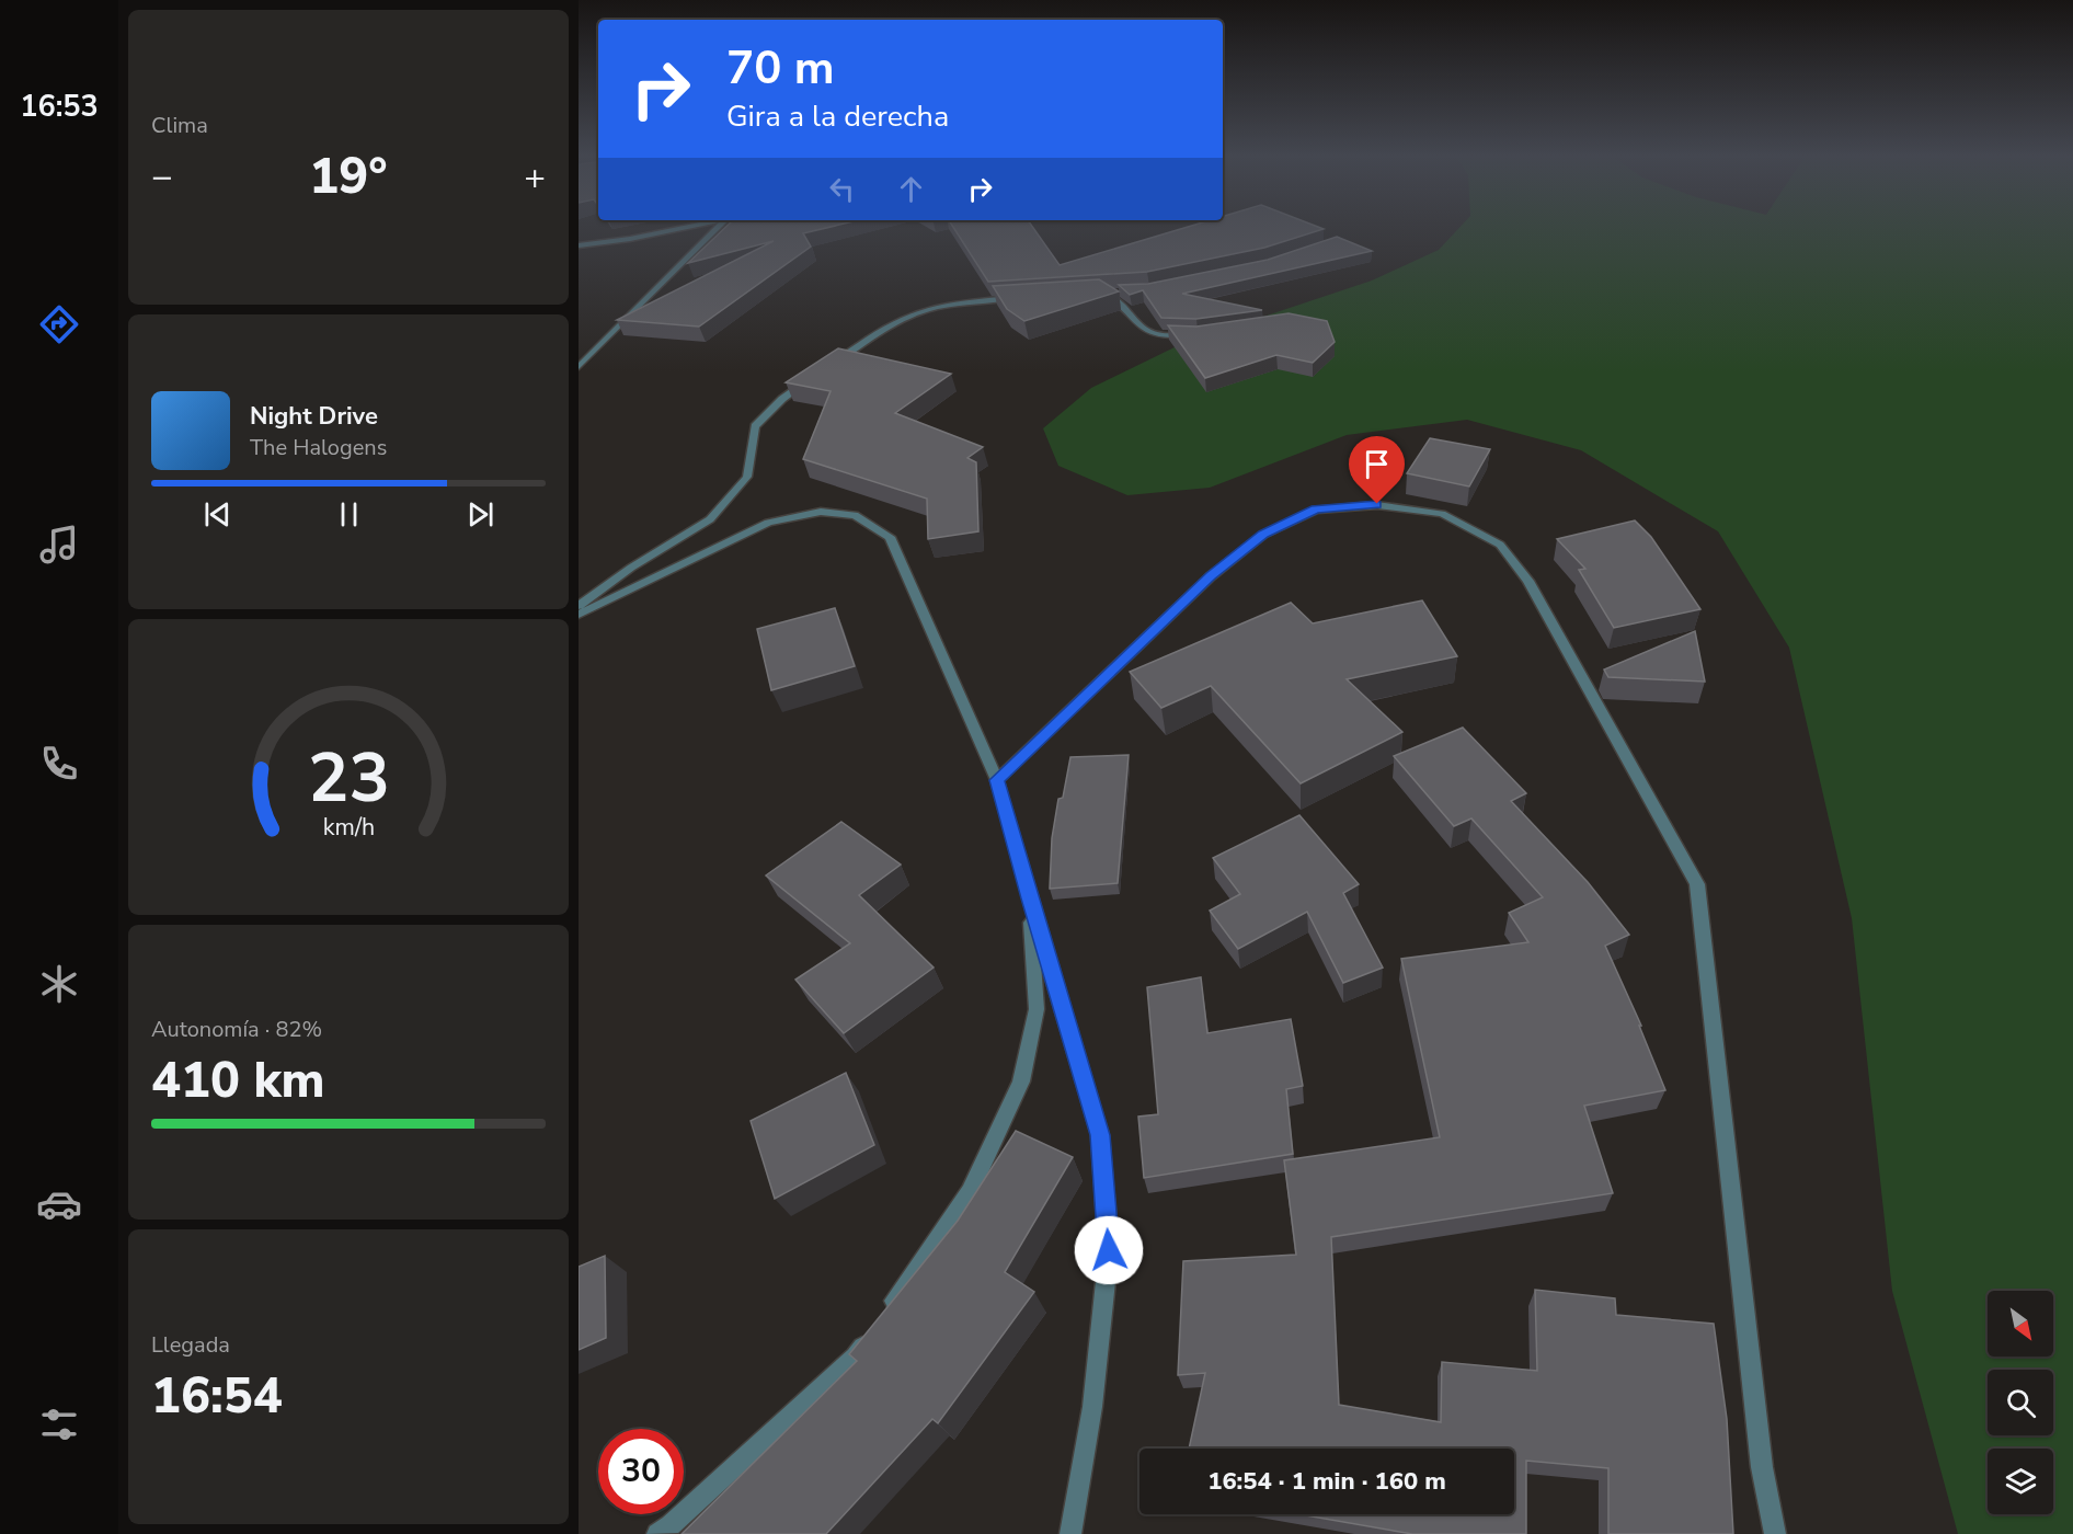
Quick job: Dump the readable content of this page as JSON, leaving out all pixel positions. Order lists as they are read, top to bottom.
{
  "north": "bottom right",
  "page": {
    "tabs": "16:53",
    "tile": [
      "Clima",
      ["Autonomía · 82%", "410 km"],
      ["Llegada", "16:54"]
    ],
    "turn": ["70 m", "Gira a la derecha"],
    "heat": ["−", "19°", "+"],
    "song": ["Night Drive", "The Halogens"],
    "limit": "30",
    "trip": "16:54 · 1 min · 160 m",
    "gauge": ["23", "km/h"]
  }
}
